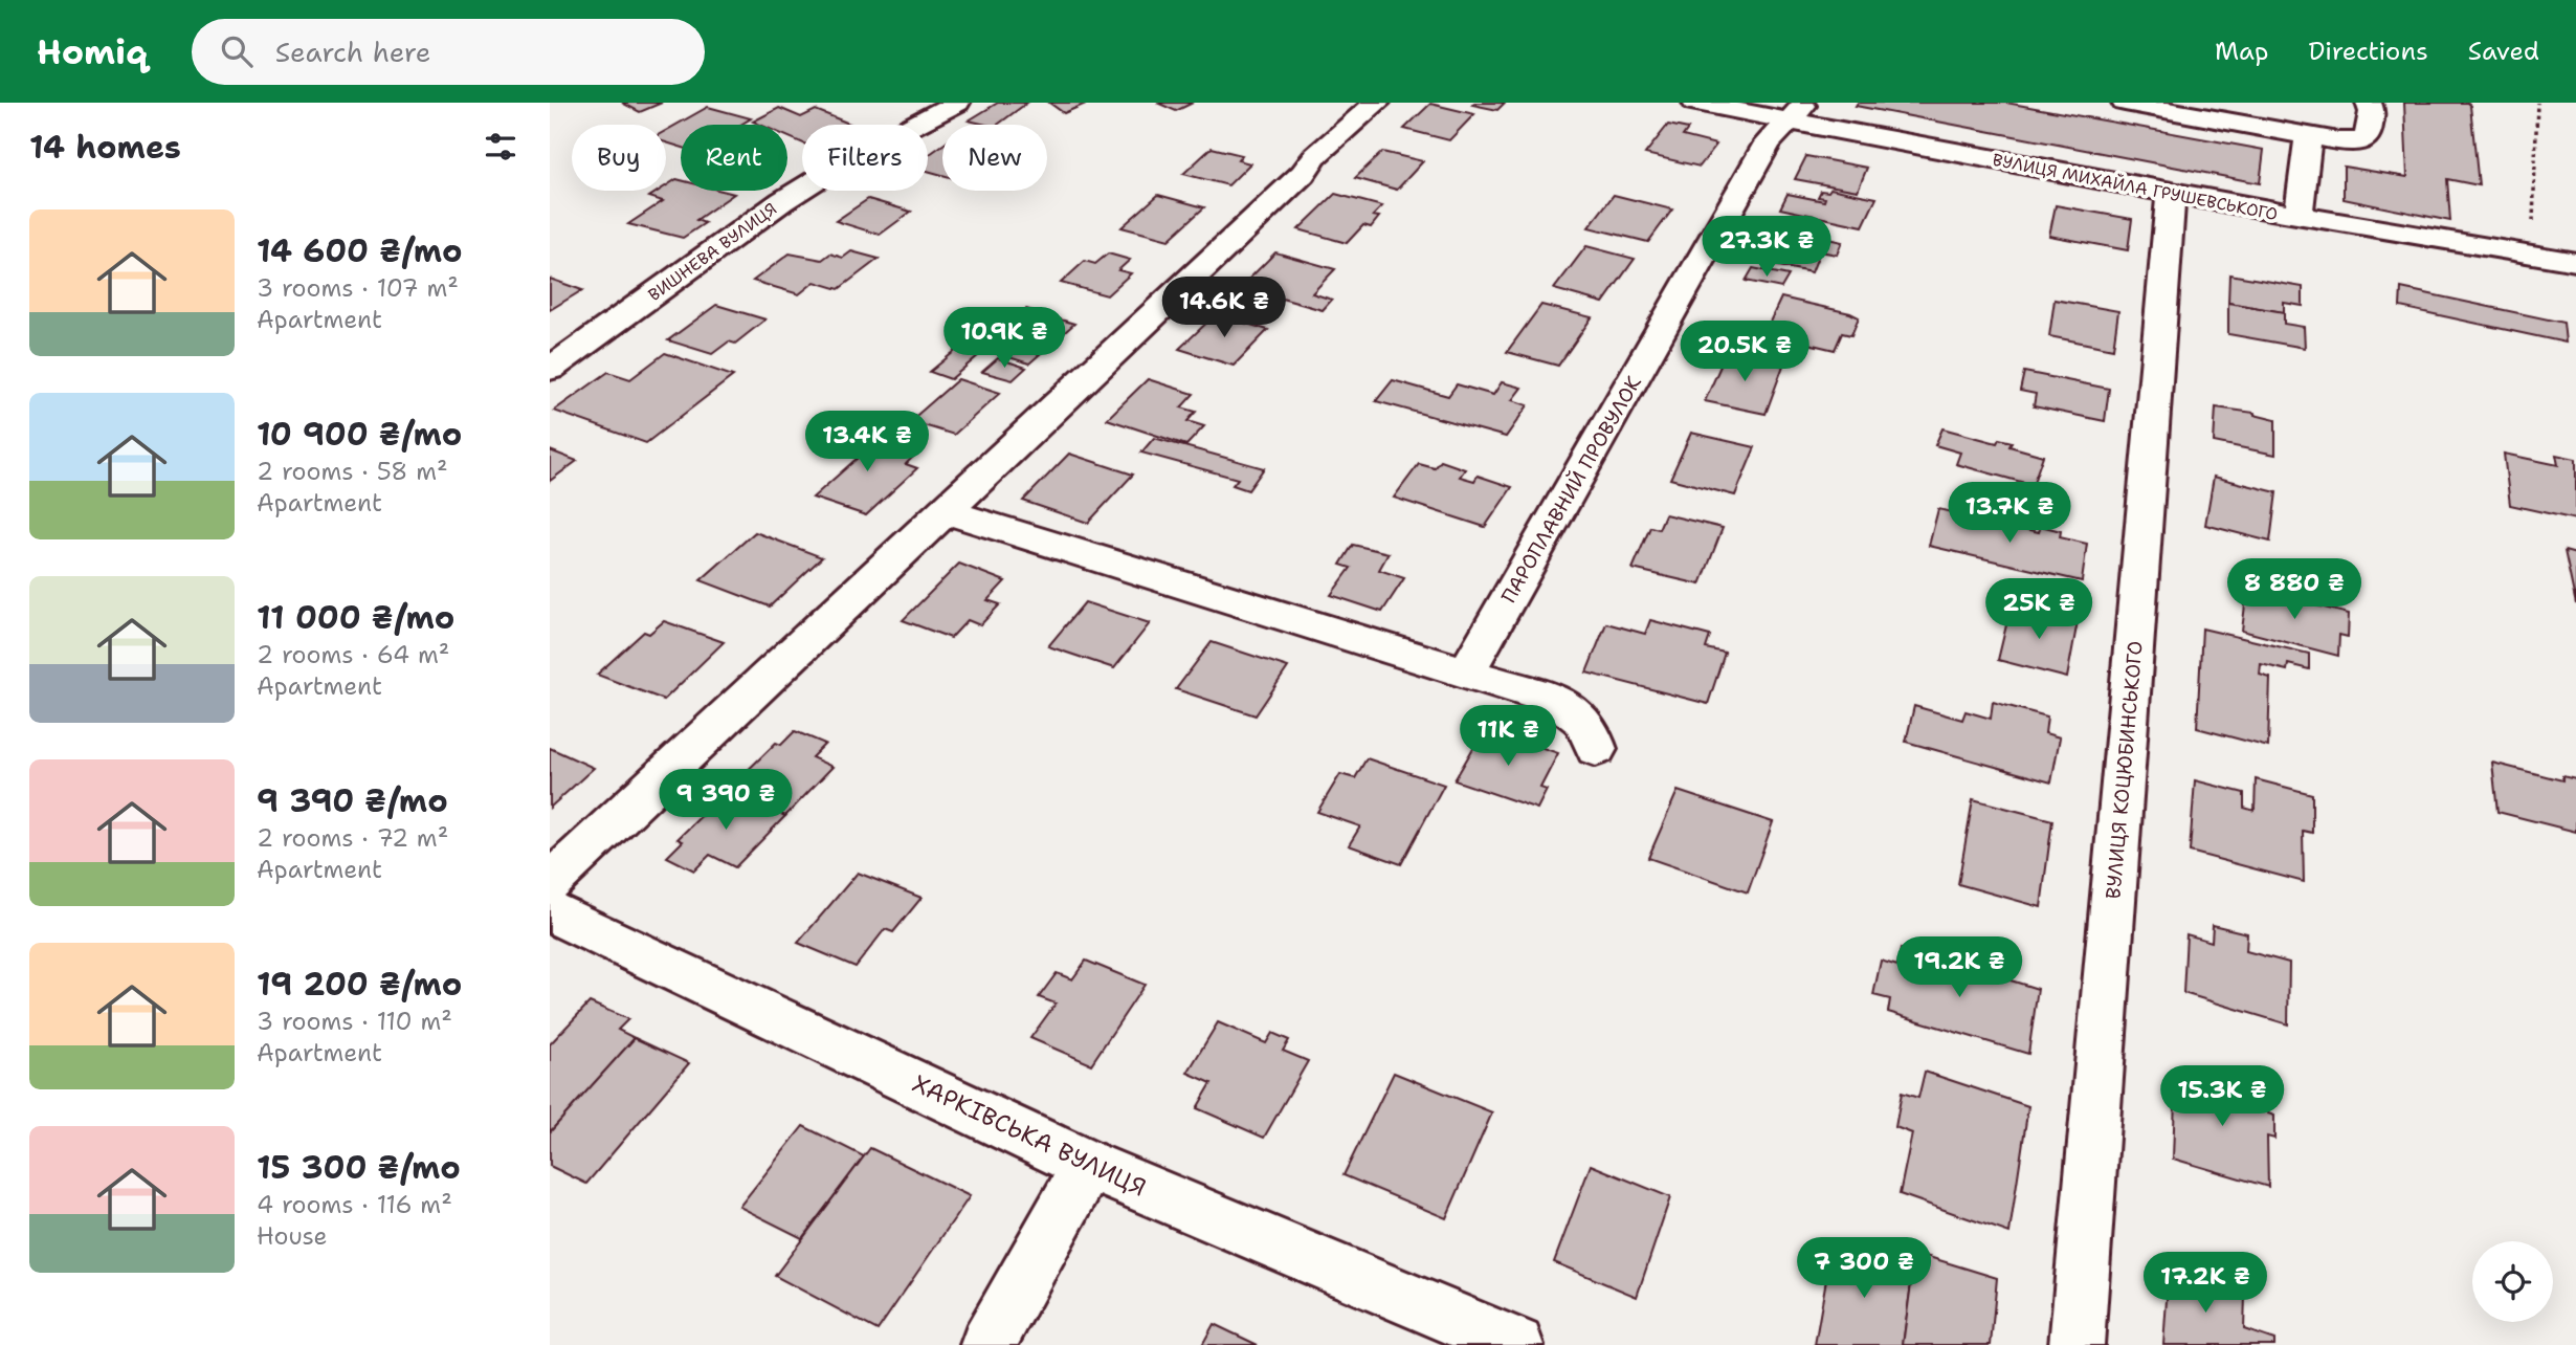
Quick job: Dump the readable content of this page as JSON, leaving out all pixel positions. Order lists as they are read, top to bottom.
{
  "streets": {
    "street": [
      "ВУЛИЦЯ МИХАЙЛА ГРУШЕВСЬКОГО",
      "ВИШНЕВА ВУЛИЦЯ",
      "ПАРОПЛАВНИЙ ПРОВУЛОК",
      "ВУЛИЦЯ КОЦЮБИНСЬКОГО",
      "ХАРКІВСЬКА ВУЛИЦЯ"
    ]
  },
  "crossings": [
    ["ВУЛИЦЯ МИХАЙЛА ГРУШЕВСЬКОГО", "ПАРОПЛАВНИЙ ПРОВУЛОК"],
    ["ВУЛИЦЯ МИХАЙЛА ГРУШЕВСЬКОГО", "ВУЛИЦЯ КОЦЮБИНСЬКОГО"]
  ],
  "page": {
    "header": "Homiq",
    "search": "Search here",
    "nav": ["Map", "Directions", "Saved"],
    "heading": "14 homes",
    "chip": [
      "Buy",
      "Rent",
      "Filters",
      "New"
    ],
    "list": [
      {
        "name": "14 600 ₴/mo",
        "note": "3 rooms · 107 m² · Apartment"
      },
      {
        "name": "10 900 ₴/mo",
        "note": "2 rooms · 58 m² · Apartment"
      },
      {
        "name": "11 000 ₴/mo",
        "note": "2 rooms · 64 m² · Apartment"
      },
      {
        "name": "9 390 ₴/mo",
        "note": "2 rooms · 72 m² · Apartment"
      },
      {
        "name": "19 200 ₴/mo",
        "note": "3 rooms · 110 m² · Apartment"
      },
      {
        "name": "15 300 ₴/mo",
        "note": "4 rooms · 116 m² · House"
      }
    ],
    "price": [
      "27.3K ₴",
      "14.6K ₴",
      "10.9K ₴",
      "20.5K ₴",
      "13.4K ₴",
      "13.7K ₴",
      "8 880 ₴",
      "25K ₴",
      "11K ₴",
      "9 390 ₴",
      "19.2K ₴",
      "15.3K ₴",
      "7 300 ₴",
      "17.2K ₴"
    ]
  }
}
